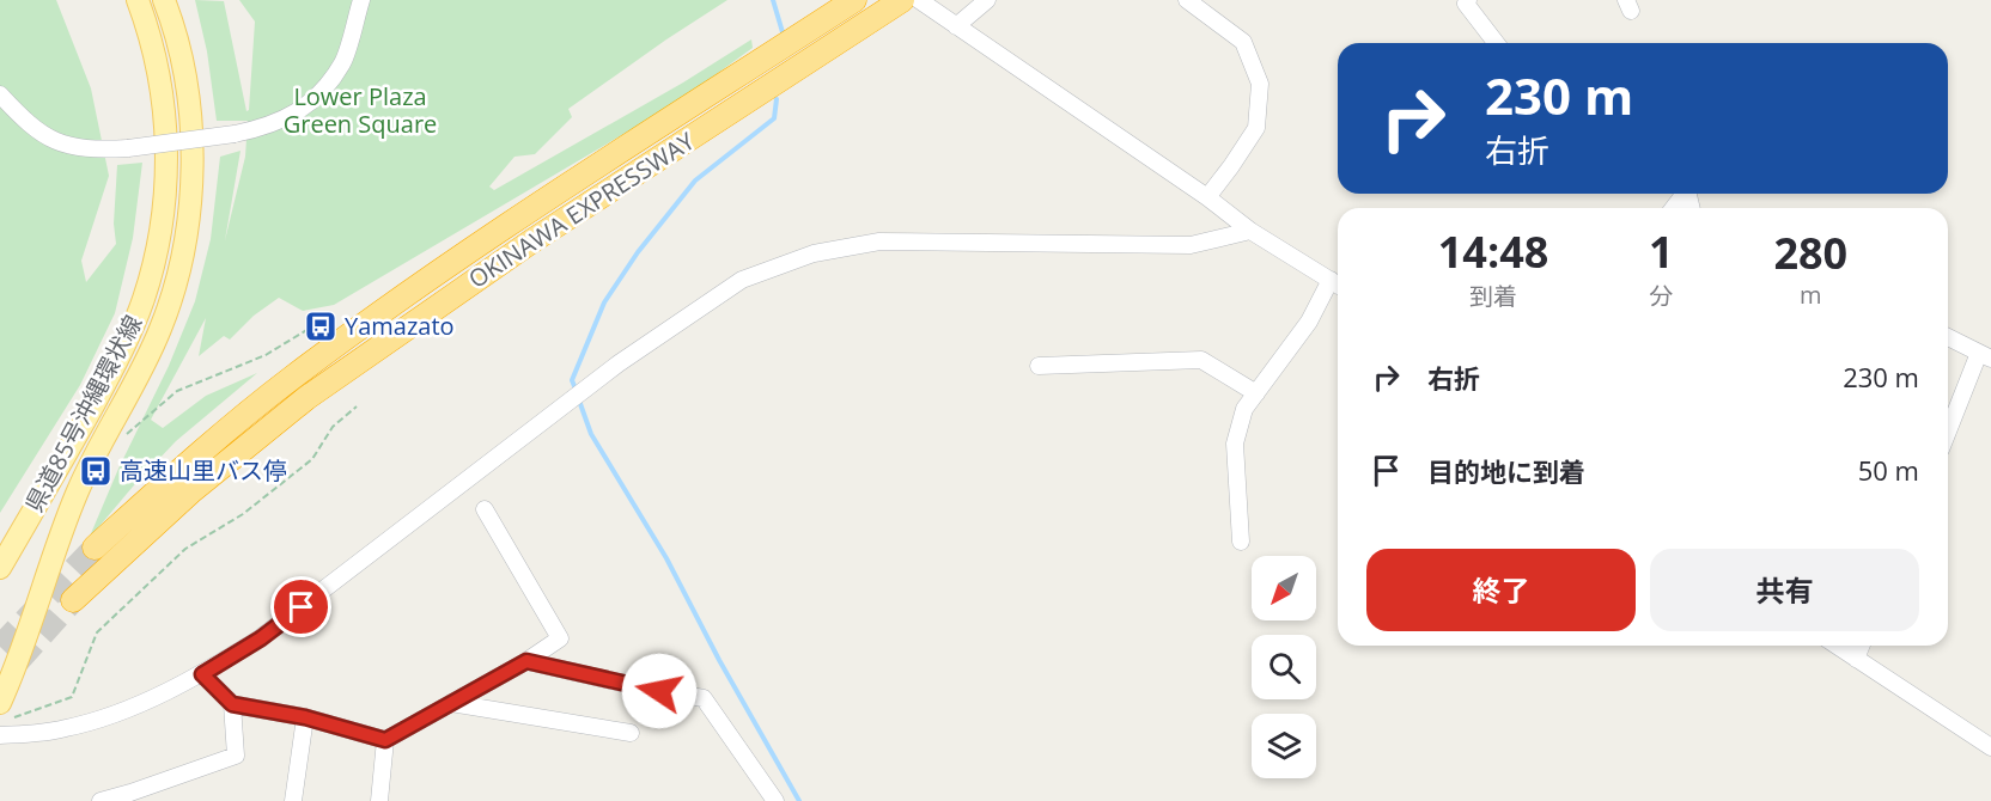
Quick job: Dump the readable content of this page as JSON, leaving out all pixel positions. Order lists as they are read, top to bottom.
{
  "streets": {
    "highway": ["OKINAWA EXPRESSWAY"],
    "main road": ["県道85号沖縄環状線"]
  },
  "parks": ["Lower Plaza Green Square"],
  "places": {
    "bus stop": ["Yamazato", "高速山里バス停"]
  },
  "north": "bottom left",
  "page": {
    "turn": ["230 m", "右折"],
    "eta": [
      "14:48",
      "到着",
      "1",
      "分",
      "280",
      "m"
    ],
    "list": [
      {
        "name": "右折",
        "value": "230 m"
      },
      {
        "name": "目的地に到着",
        "value": "50 m"
      }
    ],
    "buttons": ["終了", "共有"]
  }
}
